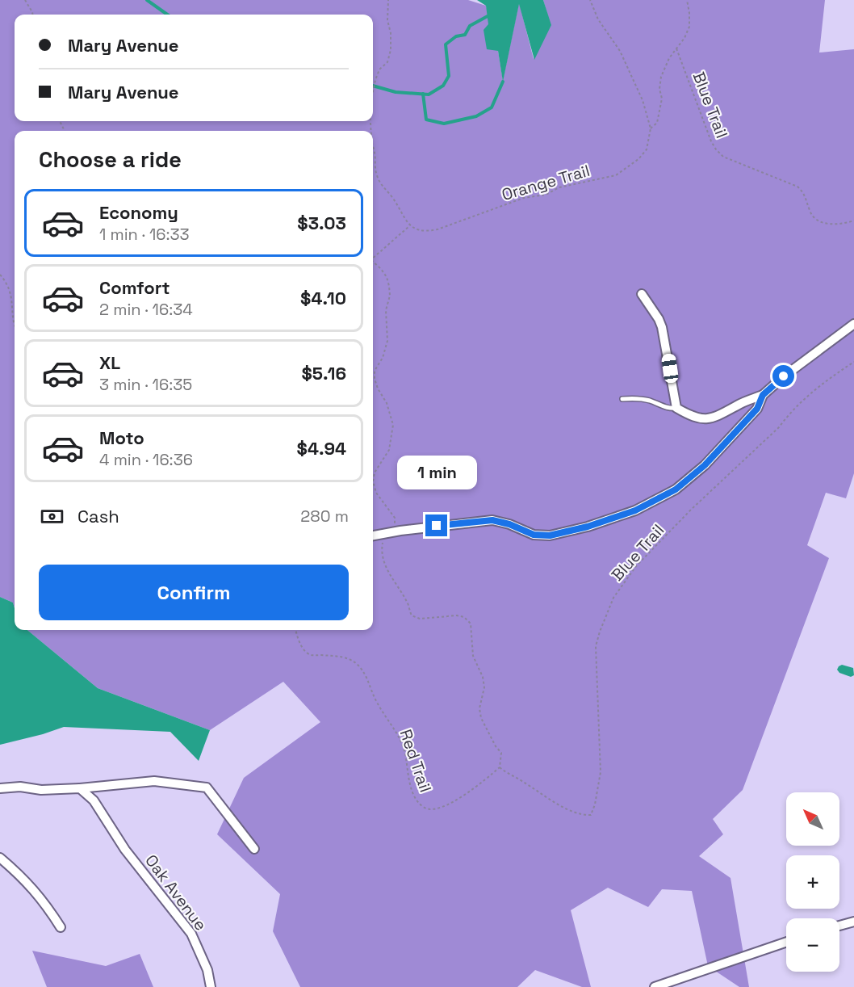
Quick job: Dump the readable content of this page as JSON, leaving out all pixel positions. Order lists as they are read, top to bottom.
{
  "streets": {
    "street": ["Oak Avenue"],
    "path": ["Blue Trail", "Orange Trail", "Red Trail"]
  },
  "crossings": [
    ["Blue Trail", "Red Trail"]
  ],
  "north": "top left",
  "page": {
    "banner": ["Mary Avenue", "Mary Avenue"],
    "heading": "Choose a ride",
    "list": [
      {
        "name": "Economy",
        "note": "1 min · 16:33",
        "value": "$3.03"
      },
      {
        "name": "Comfort",
        "note": "2 min · 16:34",
        "value": "$4.10"
      },
      {
        "name": "XL",
        "note": "3 min · 16:35",
        "value": "$5.16"
      },
      {
        "name": "Moto",
        "note": "4 min · 16:36",
        "value": "$4.94"
      }
    ],
    "bubble": "1 min",
    "pay": ["Cash", "280 m"],
    "buttons": "Confirm",
    "map_buttons": ["+", "−"]
  }
}
